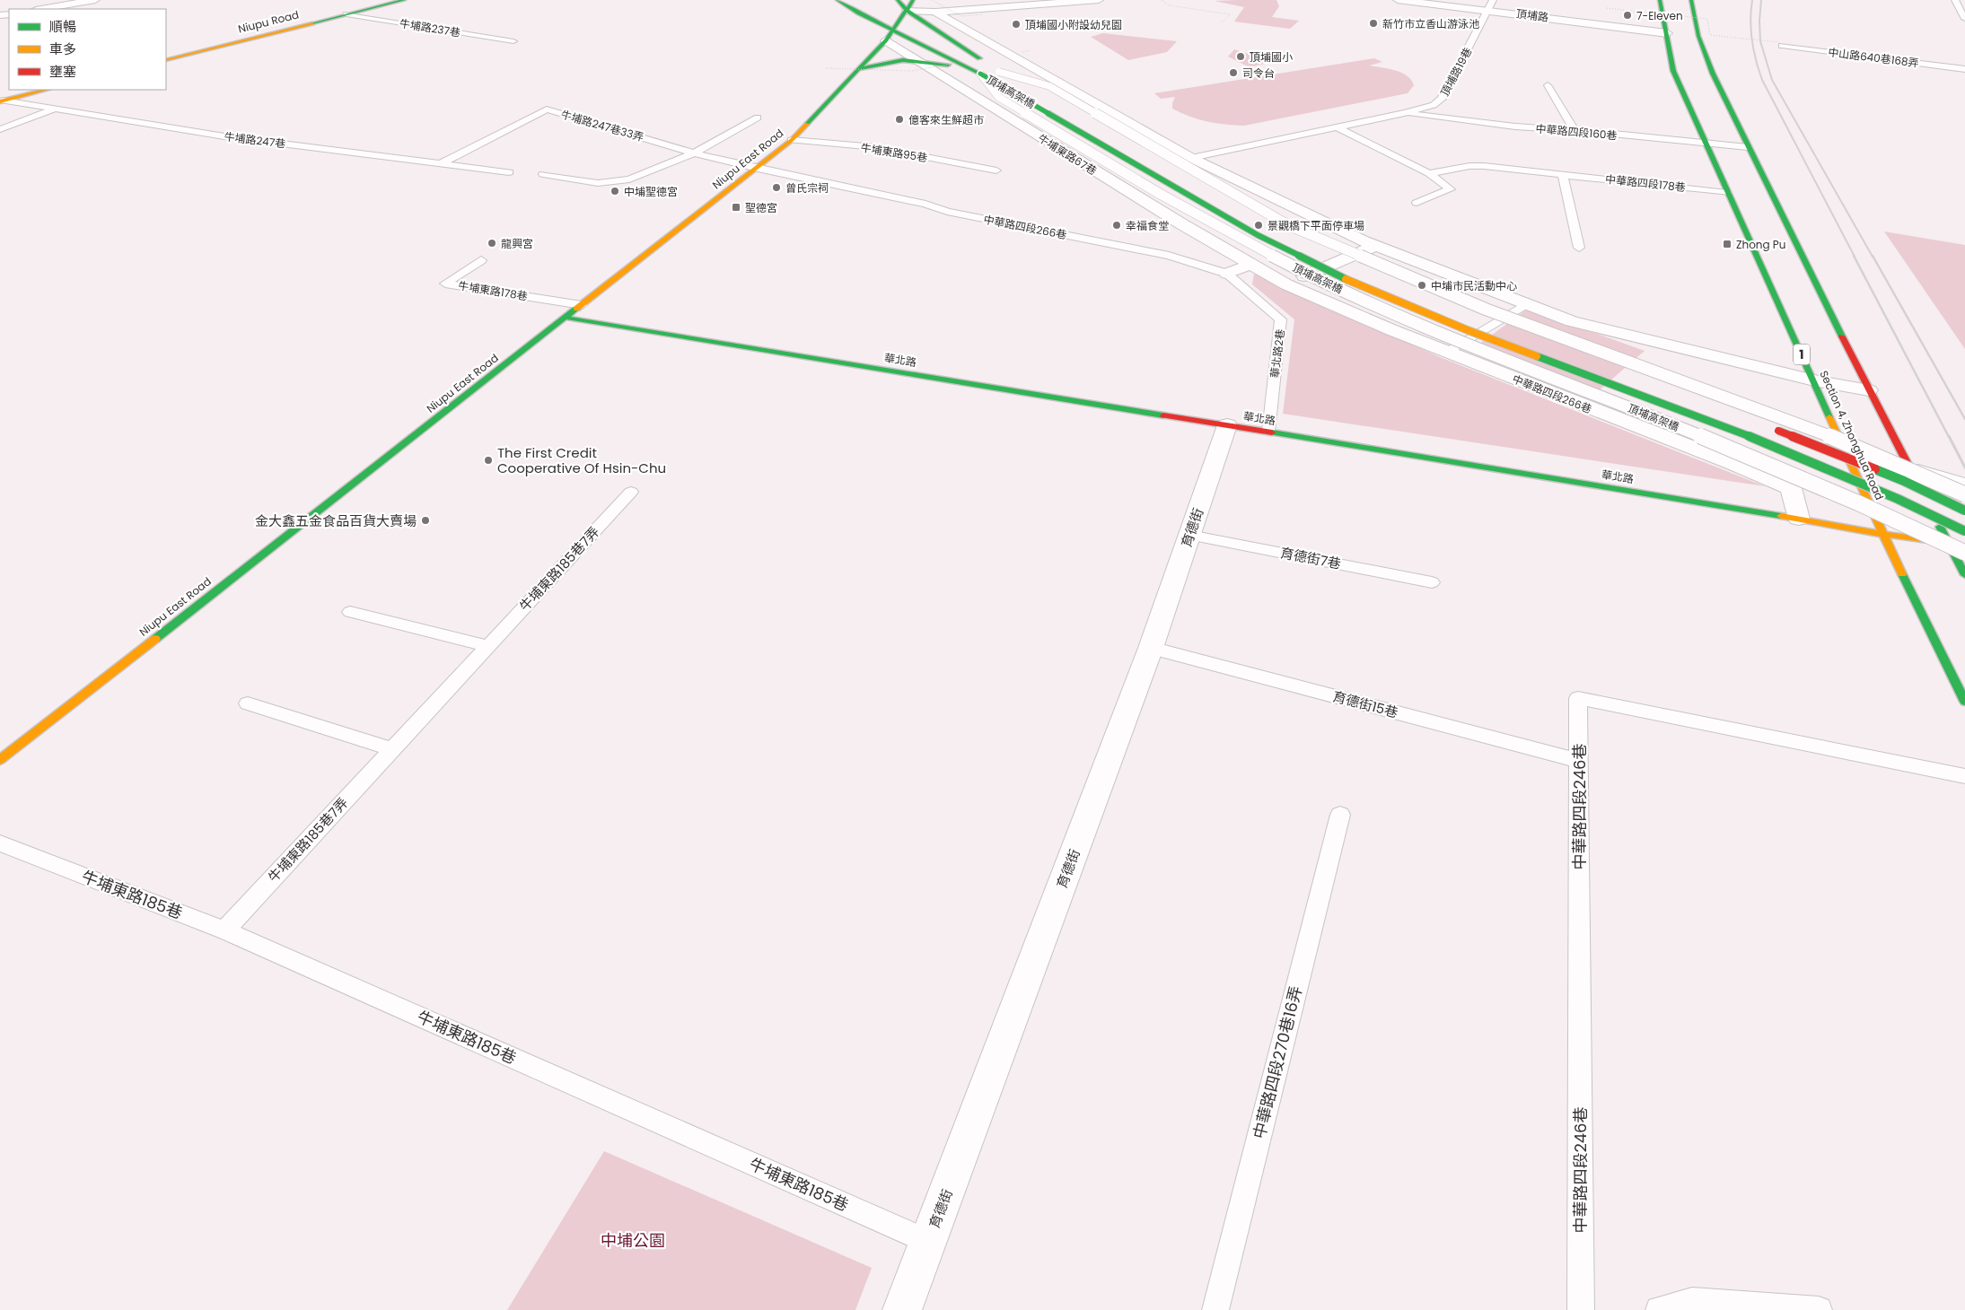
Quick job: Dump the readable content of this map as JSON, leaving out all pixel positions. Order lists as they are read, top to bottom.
{
  "streets": {
    "street": [
      "頂埔路",
      "Niupu Road",
      "頂埔高架橋",
      "牛埔東路67巷",
      "Niupu East Road",
      "中華路四段266巷",
      "1",
      "華北路",
      "Section 4, Zhonghua Road",
      "育德街"
    ],
    "lane": [
      "牛埔路237巷",
      "中山路640巷168弄",
      "頂埔路19巷",
      "牛埔路247巷33弄",
      "中華路四段160巷",
      "牛埔路247巷",
      "牛埔東路95巷",
      "中華路四段178巷",
      "牛埔東路178巷",
      "華北路2巷",
      "育德街7巷",
      "牛埔東路185巷7弄",
      "育德街15巷",
      "中華路四段246巷",
      "牛埔東路185巷",
      "中華路四段270巷16弄"
    ]
  },
  "crossings": [
    ["頂埔路", "頂埔路19巷"],
    ["頂埔路", "Section 4, Zhonghua Road"],
    ["Niupu Road", "牛埔路237巷"],
    ["頂埔路19巷", "中華路四段160巷"],
    ["牛埔路247巷33弄", "牛埔路247巷"],
    ["牛埔路247巷33弄", "Niupu East Road"],
    ["牛埔路247巷33弄", "中華路四段266巷"],
    ["中華路四段160巷", "Section 4, Zhonghua Road"],
    ["牛埔東路95巷", "Niupu East Road"],
    ["牛埔東路67巷", "Niupu East Road"],
    ["牛埔東路67巷", "中華路四段266巷"],
    ["Niupu East Road", "中華路四段266巷"],
    ["Niupu East Road", "牛埔東路178巷"],
    ["Niupu East Road", "華北路"],
    ["中華路四段178巷", "Section 4, Zhonghua Road"],
    ["中華路四段266巷", "華北路2巷"],
    ["中華路四段266巷", "華北路"],
    ["華北路2巷", "華北路"],
    ["華北路", "Section 4, Zhonghua Road"],
    ["華北路", "育德街"],
    ["育德街", "育德街7巷"],
    ["育德街", "育德街15巷"],
    ["育德街", "牛埔東路185巷"],
    ["牛埔東路185巷7弄", "牛埔東路185巷"],
    ["育德街15巷", "中華路四段246巷"]
  ],
  "parks": ["中埔公園"],
  "places": {
    "other": [
      "7-Eleven",
      "新竹市立香山游泳池",
      "頂埔國小附設幼兒園",
      "頂埔國小",
      "司令台",
      "億客來生鮮超市",
      "曾氏宗祠",
      "中埔聖德宮",
      "幸福食堂",
      "景觀橋下平面停車場",
      "龍興宮",
      "中埔市民活動中心",
      "The First Credit Cooperative Of Hsin-Chu",
      "金大鑫五金食品百貨大賣場"
    ],
    "transit": ["聖德宮", "Zhong Pu"]
  },
  "legend": ["順暢", "車多", "壅塞"]
}
